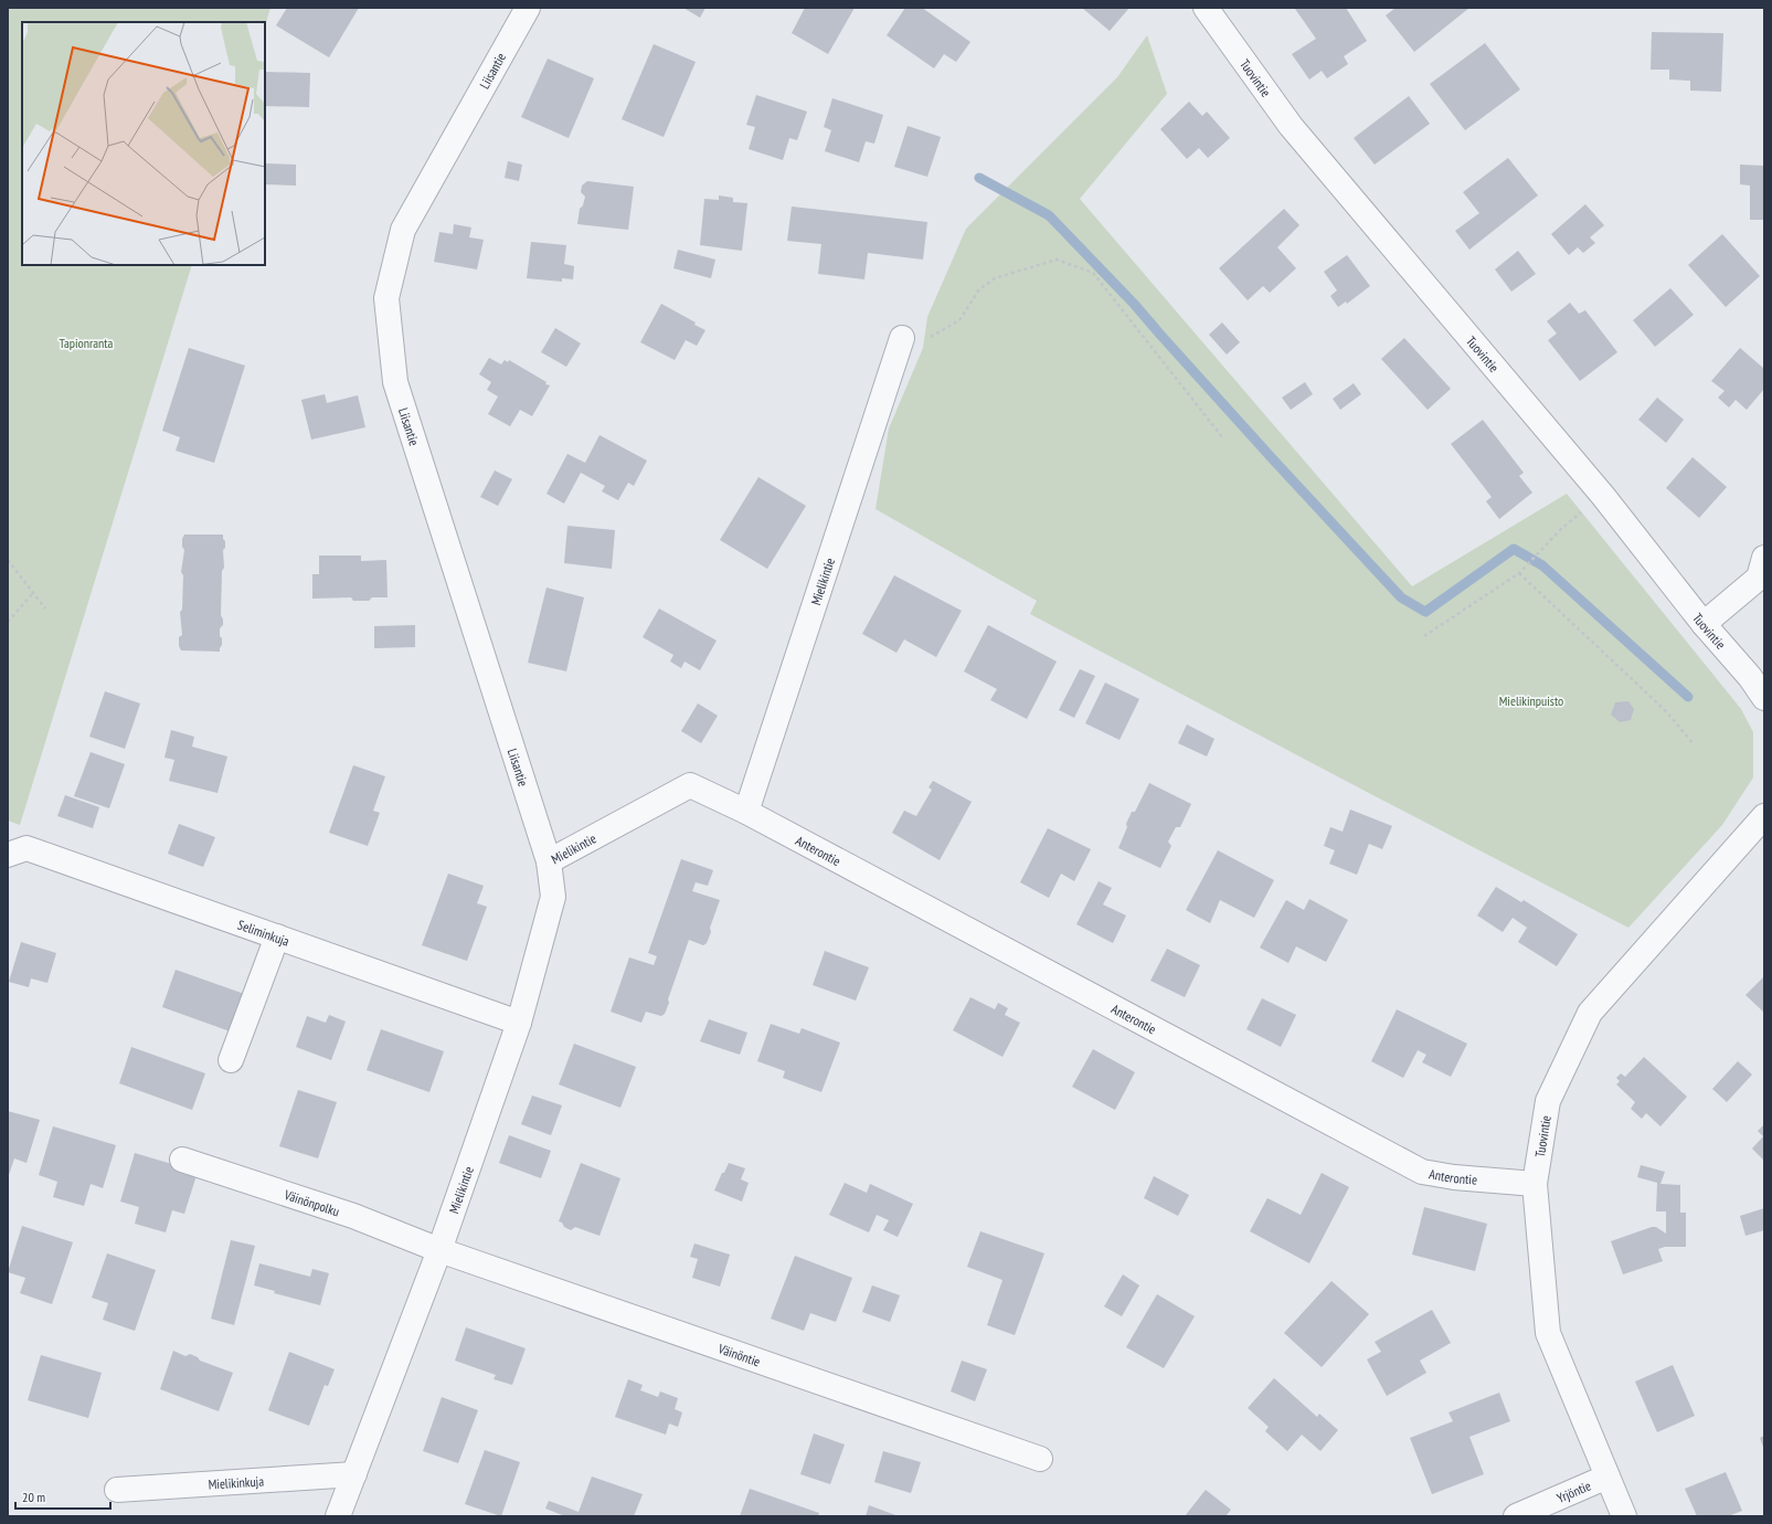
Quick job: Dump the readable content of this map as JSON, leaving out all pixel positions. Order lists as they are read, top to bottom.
{
  "streets": {
    "street": [
      "Liisantie",
      "Tuovintie",
      "Mielikintie",
      "Anterontie",
      "Seliminkuja",
      "Väinönpolku",
      "Väinöntie",
      "Mielikinkuja",
      "Yrjöntie"
    ]
  },
  "crossings": [
    ["Liisantie", "Mielikintie"],
    ["Tuovintie", "Anterontie"],
    ["Tuovintie", "Yrjöntie"],
    ["Mielikintie", "Anterontie"],
    ["Mielikintie", "Seliminkuja"],
    ["Mielikintie", "Väinönpolku"],
    ["Mielikintie", "Väinöntie"],
    ["Mielikintie", "Mielikinkuja"],
    ["Väinönpolku", "Väinöntie"]
  ],
  "parks": ["Tapionranta", "Mielikinpuisto"],
  "scale_bar": "20 m"
}
